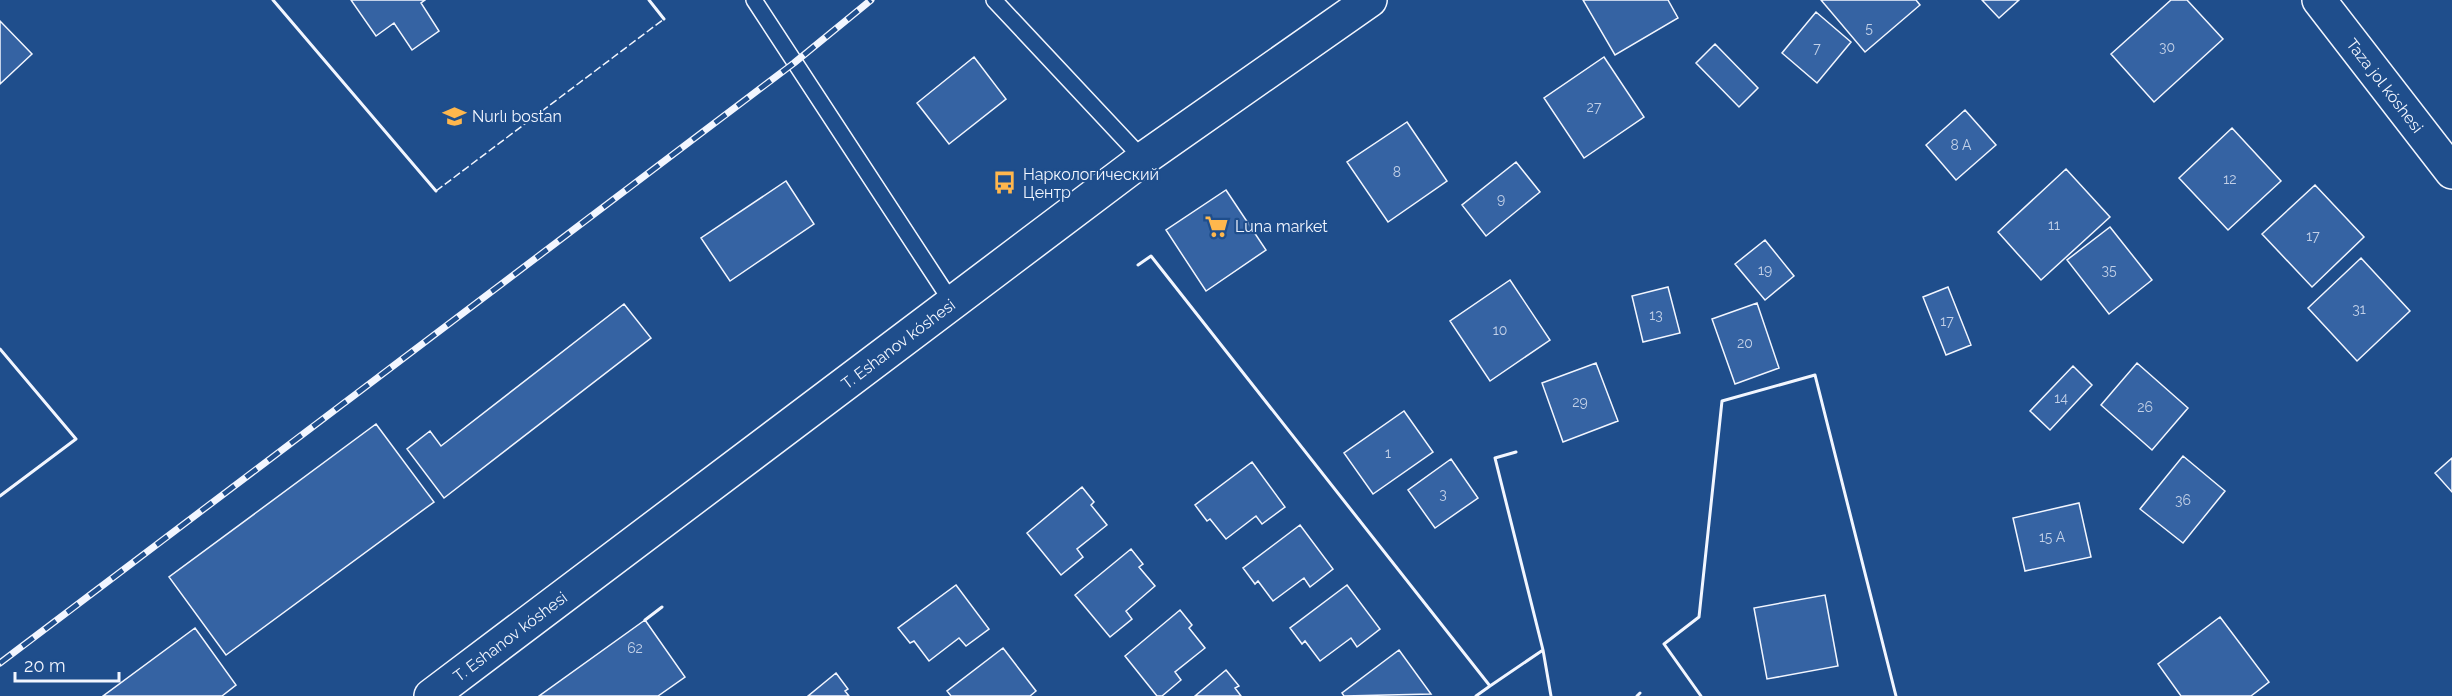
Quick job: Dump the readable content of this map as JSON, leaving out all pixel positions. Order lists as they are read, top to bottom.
{
  "streets": {
    "main road": ["Taza jol kóshesi", "T. Eshanov kóshesi"]
  },
  "places": {
    "school or university": ["Nurlı bostan"],
    "bus stop": ["Наркологический Центр"],
    "supermarket": ["Luna market"]
  },
  "house_numbers": [
    "5",
    "30",
    "7",
    "27",
    "8 А",
    "8",
    "12",
    "9",
    "11",
    "17",
    "19",
    "35",
    "31",
    "13",
    "17",
    "10",
    "20",
    "14",
    "29",
    "26",
    "1",
    "3",
    "36",
    "15 А",
    "62"
  ],
  "scale_bar": "20 m"
}
